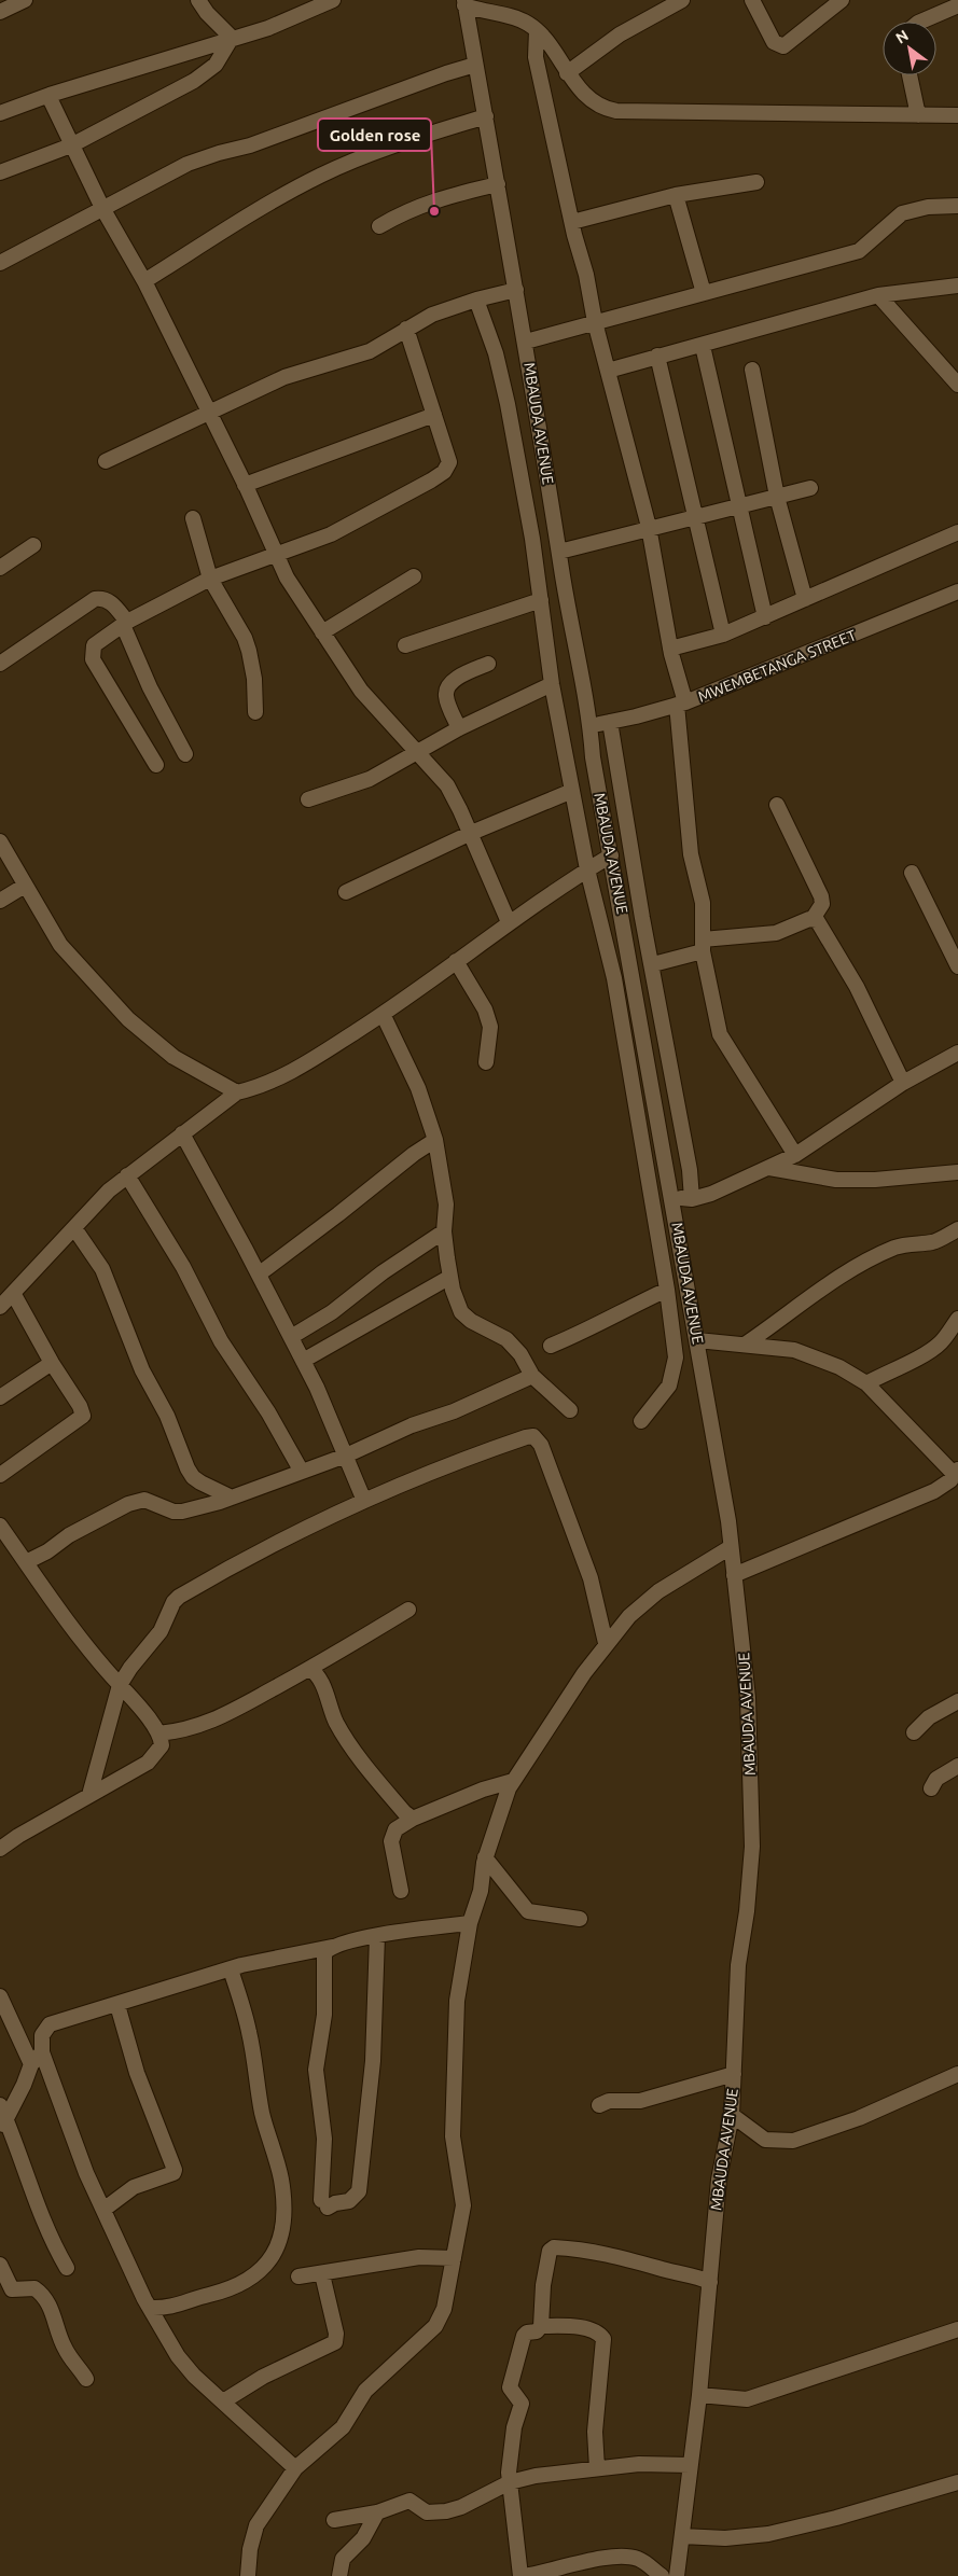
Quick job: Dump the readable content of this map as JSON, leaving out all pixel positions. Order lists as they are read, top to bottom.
{
  "streets": {
    "street": ["MBAUDA AVENUE", "MWEMBETANGA STREET"]
  },
  "crossings": [
    ["MBAUDA AVENUE", "MWEMBETANGA STREET"]
  ],
  "places": ["Golden rose"],
  "north": "top left"
}
